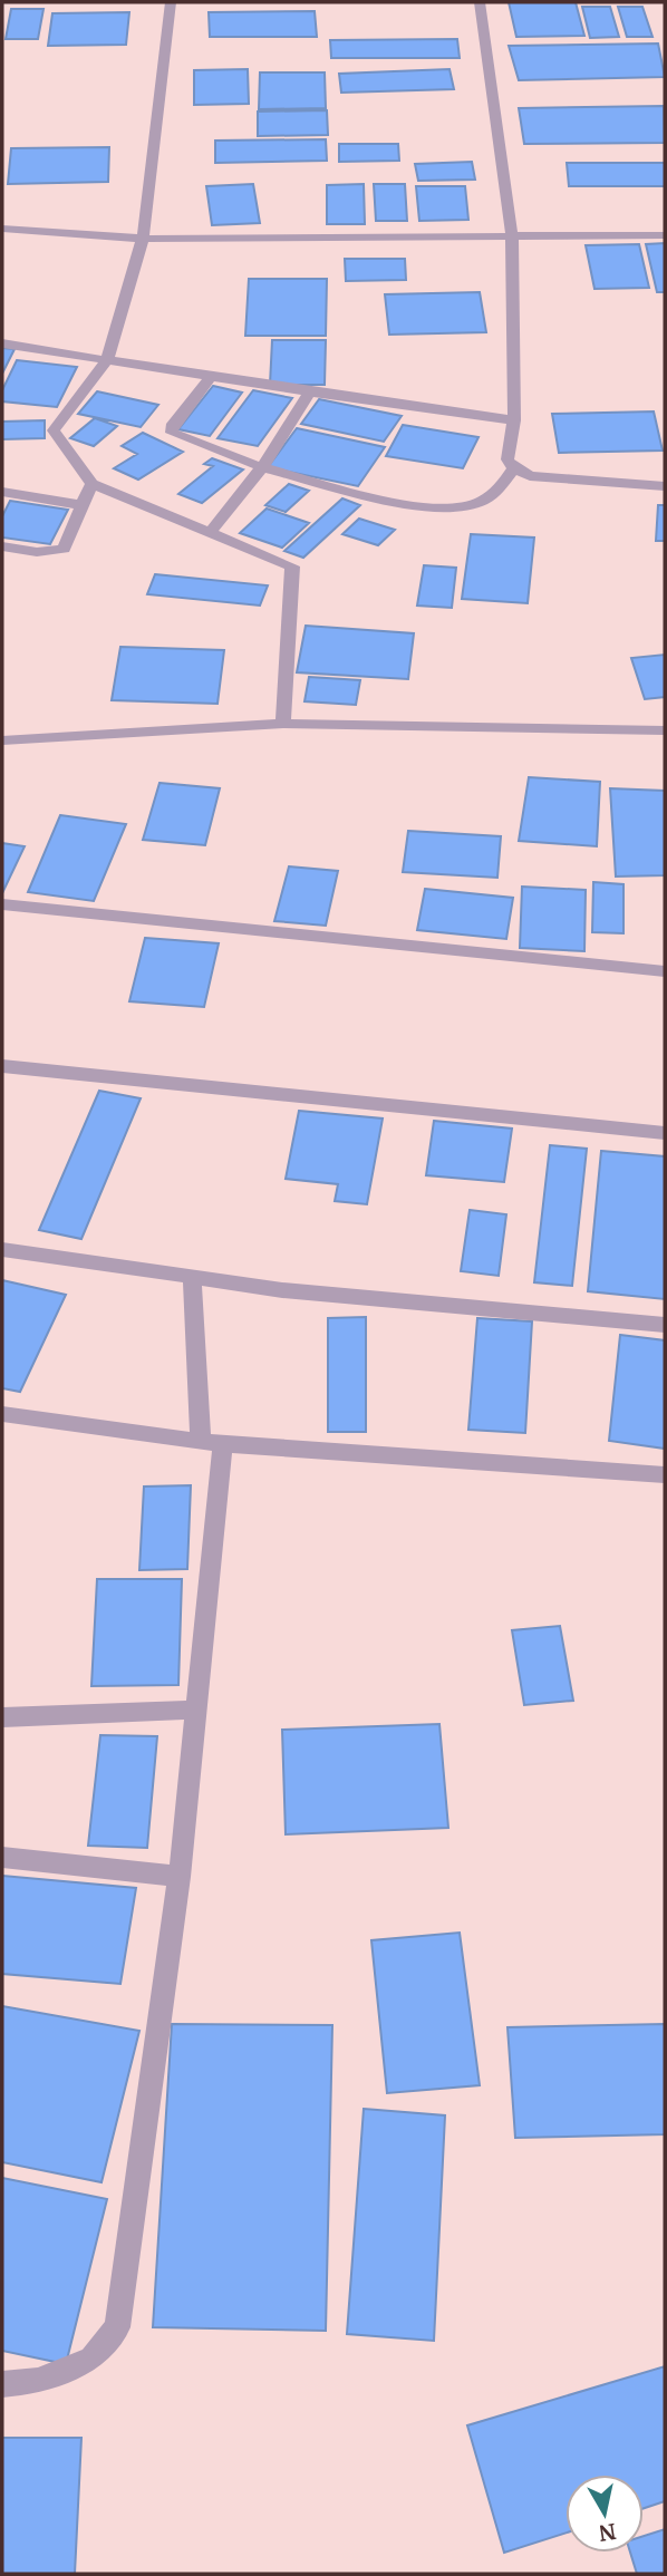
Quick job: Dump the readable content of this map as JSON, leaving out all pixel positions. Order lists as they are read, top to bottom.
{
  "north": "bottom"
}
